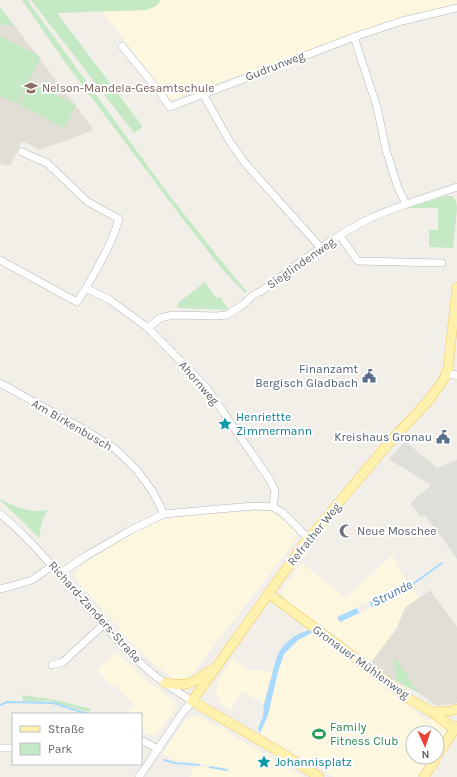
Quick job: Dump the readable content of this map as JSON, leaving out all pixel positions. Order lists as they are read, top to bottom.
{
  "streets": {
    "main road": ["Refrather Weg", "Richard-Zanders-Straße", "Gronauer Mühlenweg"],
    "street": [
      "Gudrunweg",
      "Sieglindenweg",
      "Ahornweg",
      "Am Birkenbusch"
    ]
  },
  "crossings": [
    ["Sieglindenweg", "Ahornweg"],
    ["Refrather Weg", "Richard-Zanders-Straße"],
    ["Refrather Weg", "Gronauer Mühlenweg"]
  ],
  "water": ["Strunde"],
  "places": {
    "school or university": ["Nelson-Mandela-Gesamtschule"],
    "public building": ["Finanzamt Bergisch Gladbach", "Kreishaus Gronau"],
    "place": ["Henriettte Zimmermann", "Johannisplatz"],
    "mosque": ["Neue Moschee"],
    "sports": ["Family Fitness Club"]
  },
  "legend": ["Straße", "Park"],
  "north": "bottom"
}
